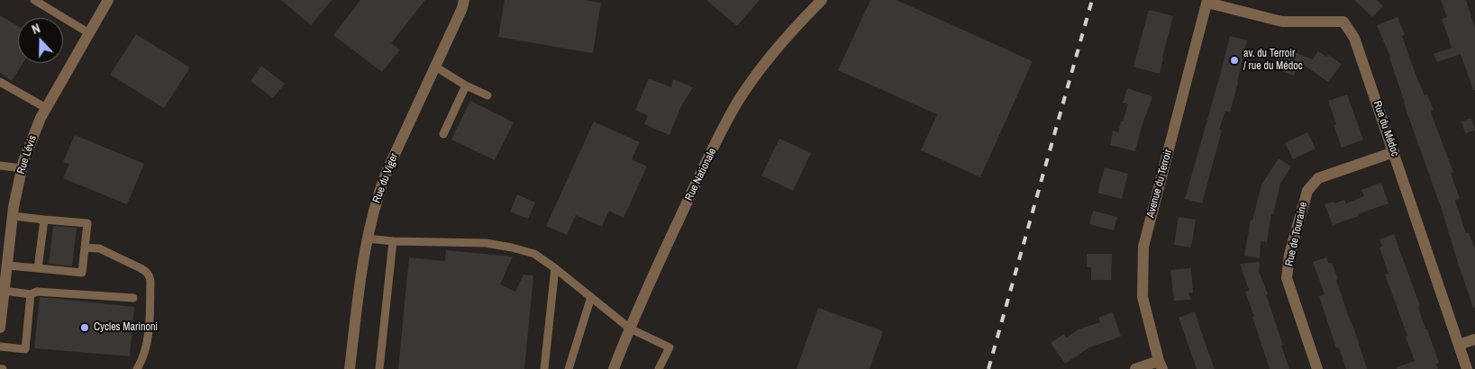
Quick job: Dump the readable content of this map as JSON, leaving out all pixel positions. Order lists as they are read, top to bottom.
{
  "streets": {
    "street": [
      "Rue du Médoc",
      "Rue Lévis",
      "Rue Nationale",
      "Rue du Viger",
      "Avenue du Terroir",
      "Rue de Touraine"
    ]
  },
  "crossings": [
    ["Rue du Médoc", "Avenue du Terroir"],
    ["Rue du Médoc", "Rue de Touraine"]
  ],
  "places": ["av. du Terroir / rue du Médoc", "Cycles Marinoni"],
  "north": "top"
}
